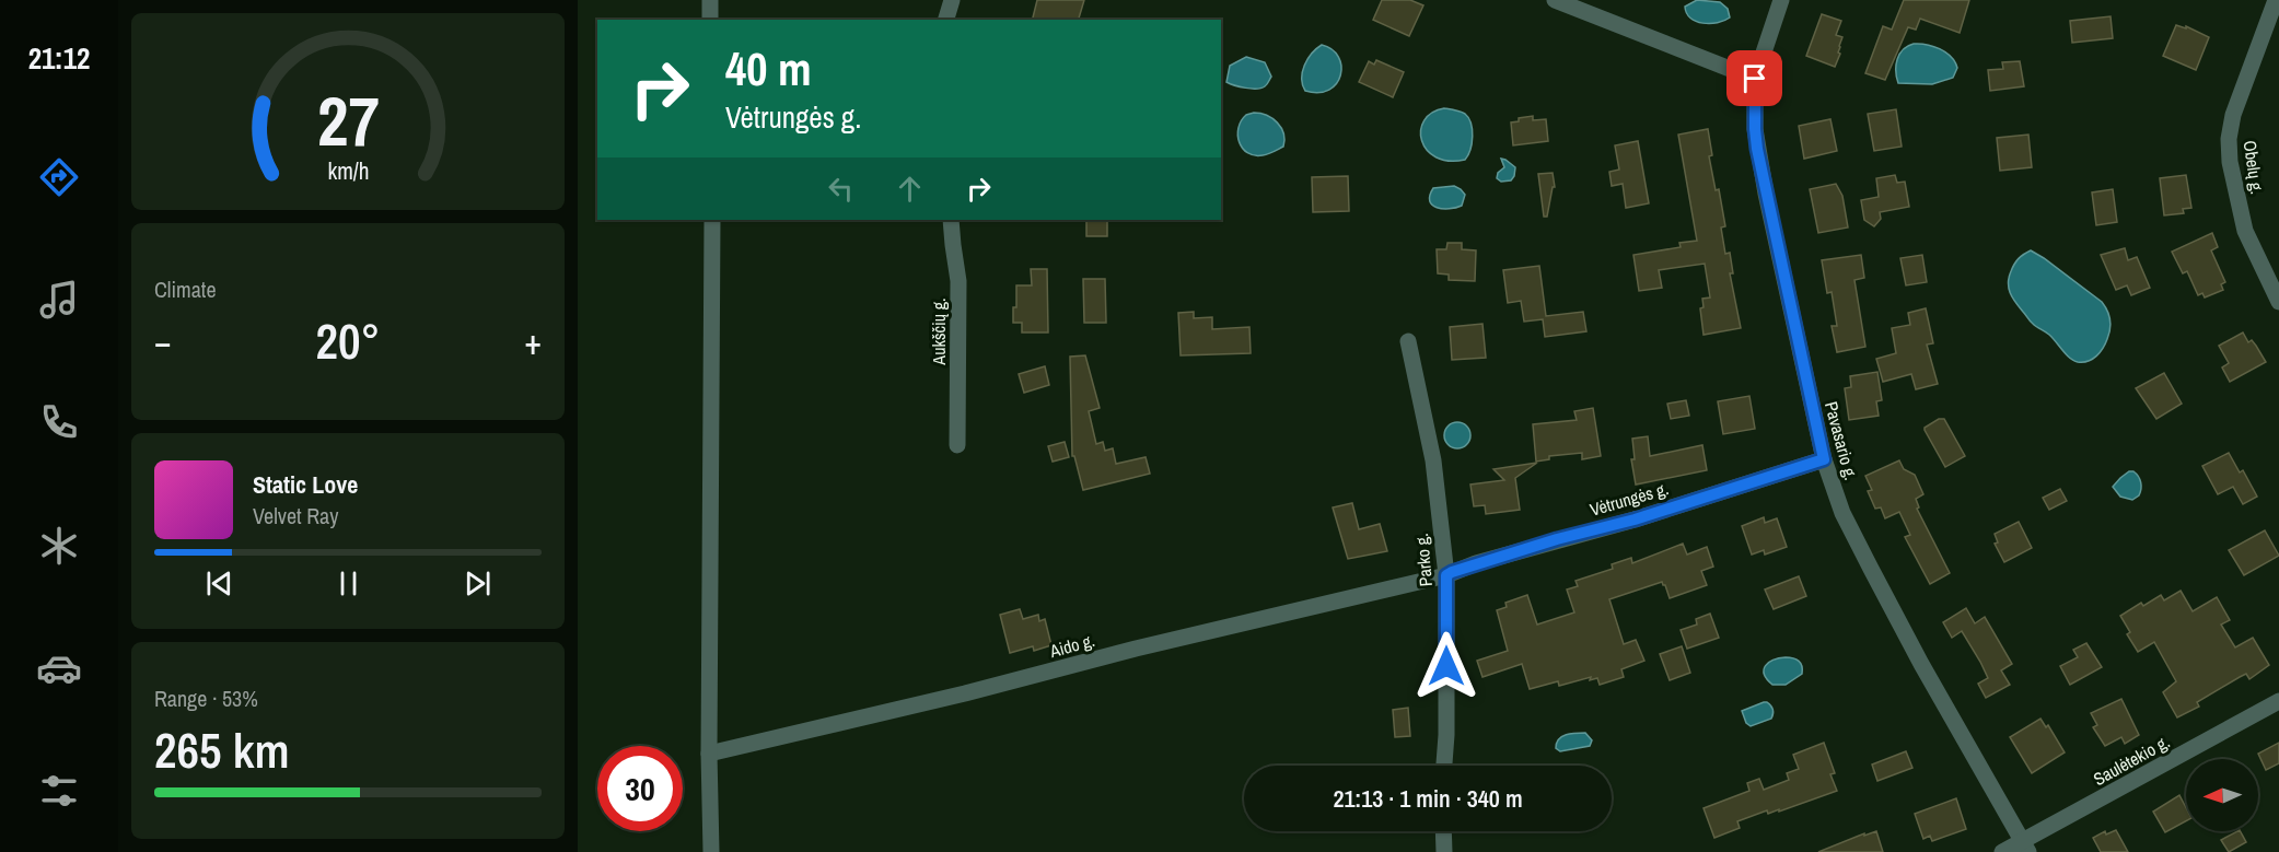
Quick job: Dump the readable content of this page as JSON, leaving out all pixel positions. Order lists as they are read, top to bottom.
{
  "streets": {
    "street": [
      "Obelų g.",
      "Aukščių g.",
      "Pavasario g.",
      "Vėtrungės g.",
      "Parko g.",
      "Aido g.",
      "Saulėtekio g."
    ]
  },
  "crossings": [
    ["Pavasario g.", "Vėtrungės g."],
    ["Pavasario g.", "Saulėtekio g."],
    ["Vėtrungės g.", "Parko g."],
    ["Vėtrungės g.", "Aido g."],
    ["Parko g.", "Aido g."]
  ],
  "north": "left",
  "page": {
    "tabs": "21:12",
    "turn": ["40 m", "Vėtrungės g."],
    "tile": [
      "Climate",
      ["Range · 53%", "265 km"]
    ],
    "heat": ["−", "20°", "+"],
    "song": ["Static Love", "Velvet Ray"],
    "limit": "30",
    "trip": "21:13 · 1 min · 340 m",
    "gauge": ["27", "km/h"]
  }
}
